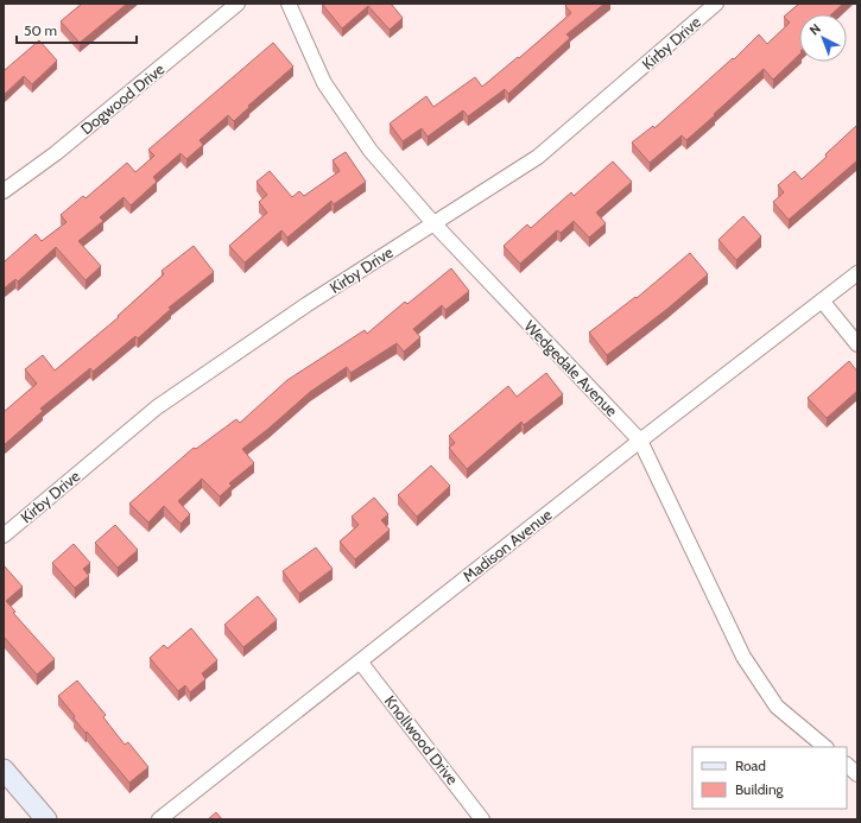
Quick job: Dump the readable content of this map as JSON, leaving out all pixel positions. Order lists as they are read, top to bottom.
{
  "streets": {
    "street": [
      "Kirby Drive",
      "Dogwood Drive",
      "Wedgedale Avenue",
      "Madison Avenue",
      "Knollwood Drive"
    ]
  },
  "crossings": [
    ["Kirby Drive", "Wedgedale Avenue"],
    ["Wedgedale Avenue", "Madison Avenue"],
    ["Madison Avenue", "Knollwood Drive"]
  ],
  "legend": ["Road", "Building"],
  "scale_bar": "50 m",
  "north": "top left"
}
